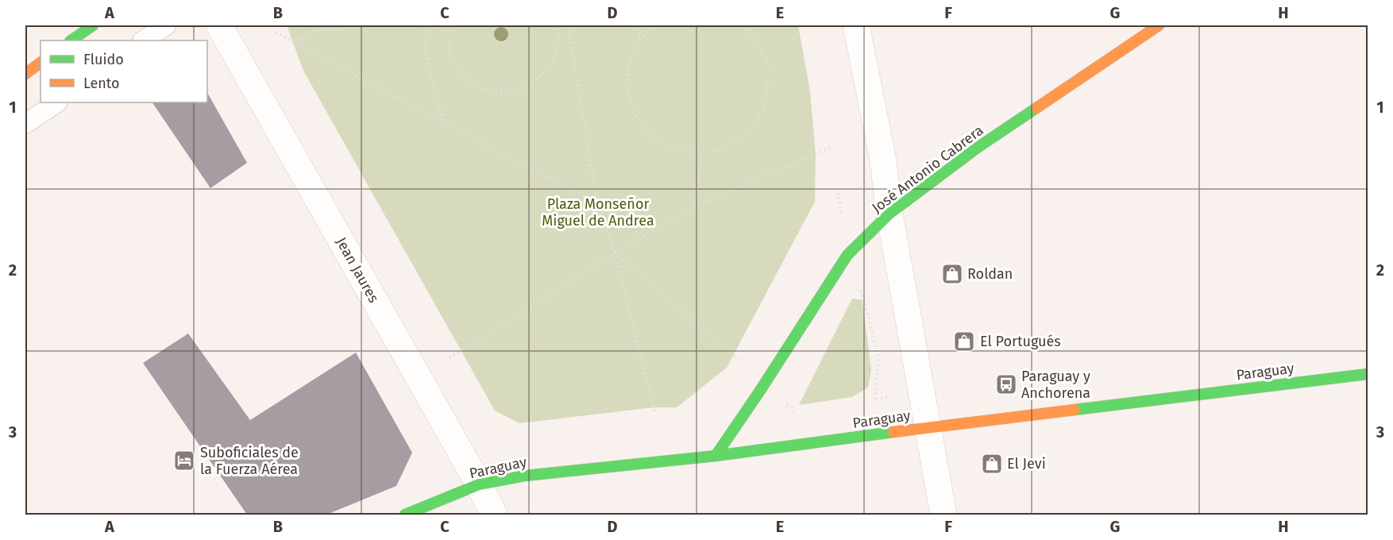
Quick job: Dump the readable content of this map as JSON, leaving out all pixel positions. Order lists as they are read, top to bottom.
{
  "streets": {
    "street": ["José Antonio Cabrera", "Jean Jaures", "Paraguay"]
  },
  "crossings": [
    ["José Antonio Cabrera", "Paraguay"],
    ["Jean Jaures", "Paraguay"]
  ],
  "parks": ["Plaza Monseñor Miguel de Andrea"],
  "places": {
    "shop": ["Roldan", "El Portugués", "El Jevi"],
    "bus stop": ["Paraguay y Anchorena"],
    "hotel": ["Suboficiales de la Fuerza Aérea"]
  },
  "legend": ["Fluido", "Lento"],
  "grid": {
    "columns": [
      "A",
      "B",
      "C",
      "D",
      "E",
      "F",
      "G",
      "H"
    ],
    "rows": ["1", "2", "3"]
  }
}
